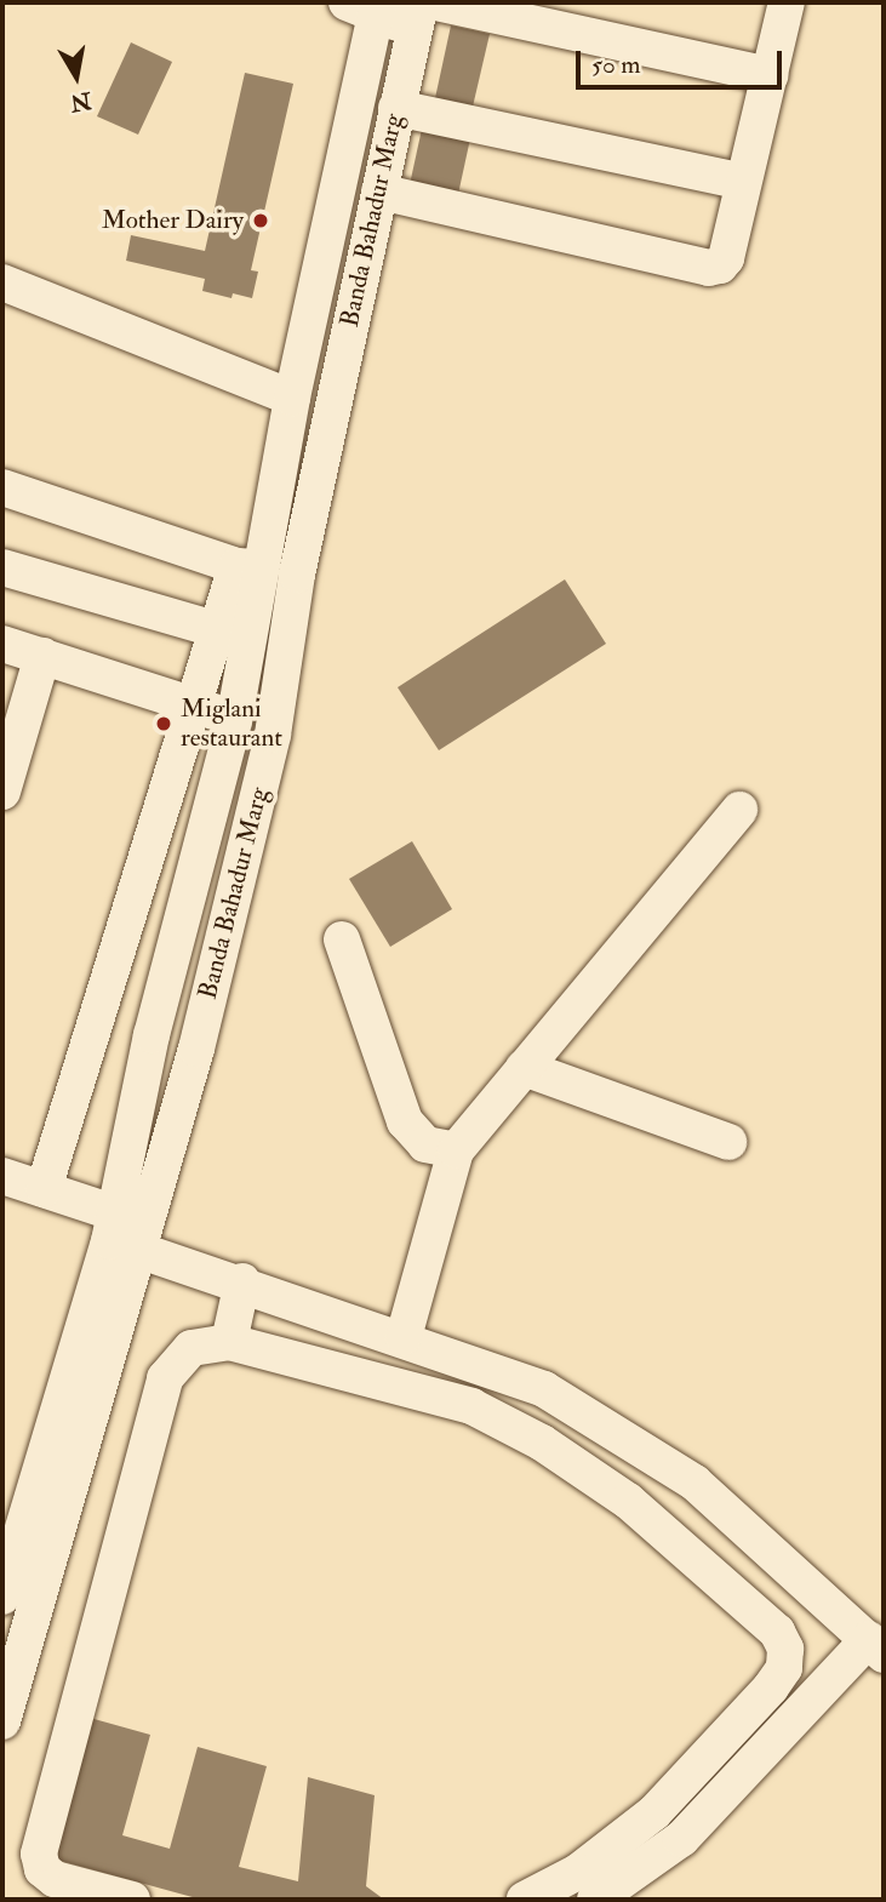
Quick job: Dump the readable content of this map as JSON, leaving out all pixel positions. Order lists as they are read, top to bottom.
{
  "streets": {
    "street": ["Banda Bahadur Marg"]
  },
  "places": ["Mother Dairy", "Miglani restaurant"],
  "scale_bar": "50 m",
  "north": "bottom"
}
